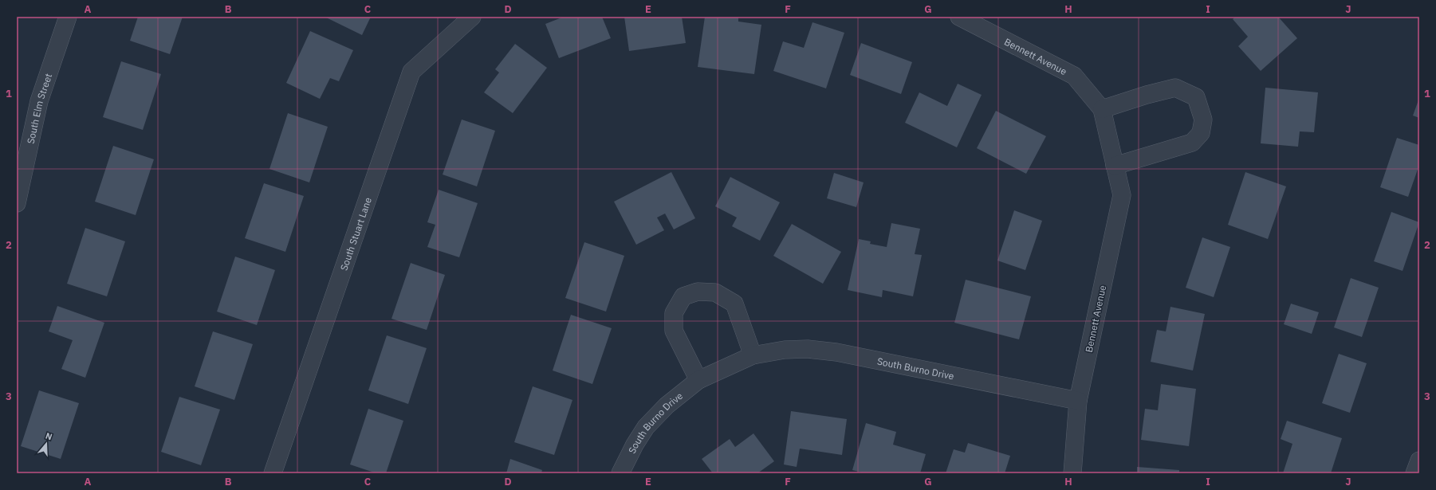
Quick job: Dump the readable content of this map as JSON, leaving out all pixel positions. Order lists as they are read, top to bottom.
{
  "streets": {
    "street": [
      "Bennett Avenue",
      "South Elm Street",
      "South Stuart Lane",
      "South Burno Drive"
    ]
  },
  "crossings": [
    ["Bennett Avenue", "South Burno Drive"]
  ],
  "north": "top",
  "grid": {
    "columns": [
      "A",
      "B",
      "C",
      "D",
      "E",
      "F",
      "G",
      "H",
      "I",
      "J"
    ],
    "rows": ["1", "2", "3"]
  }
}
